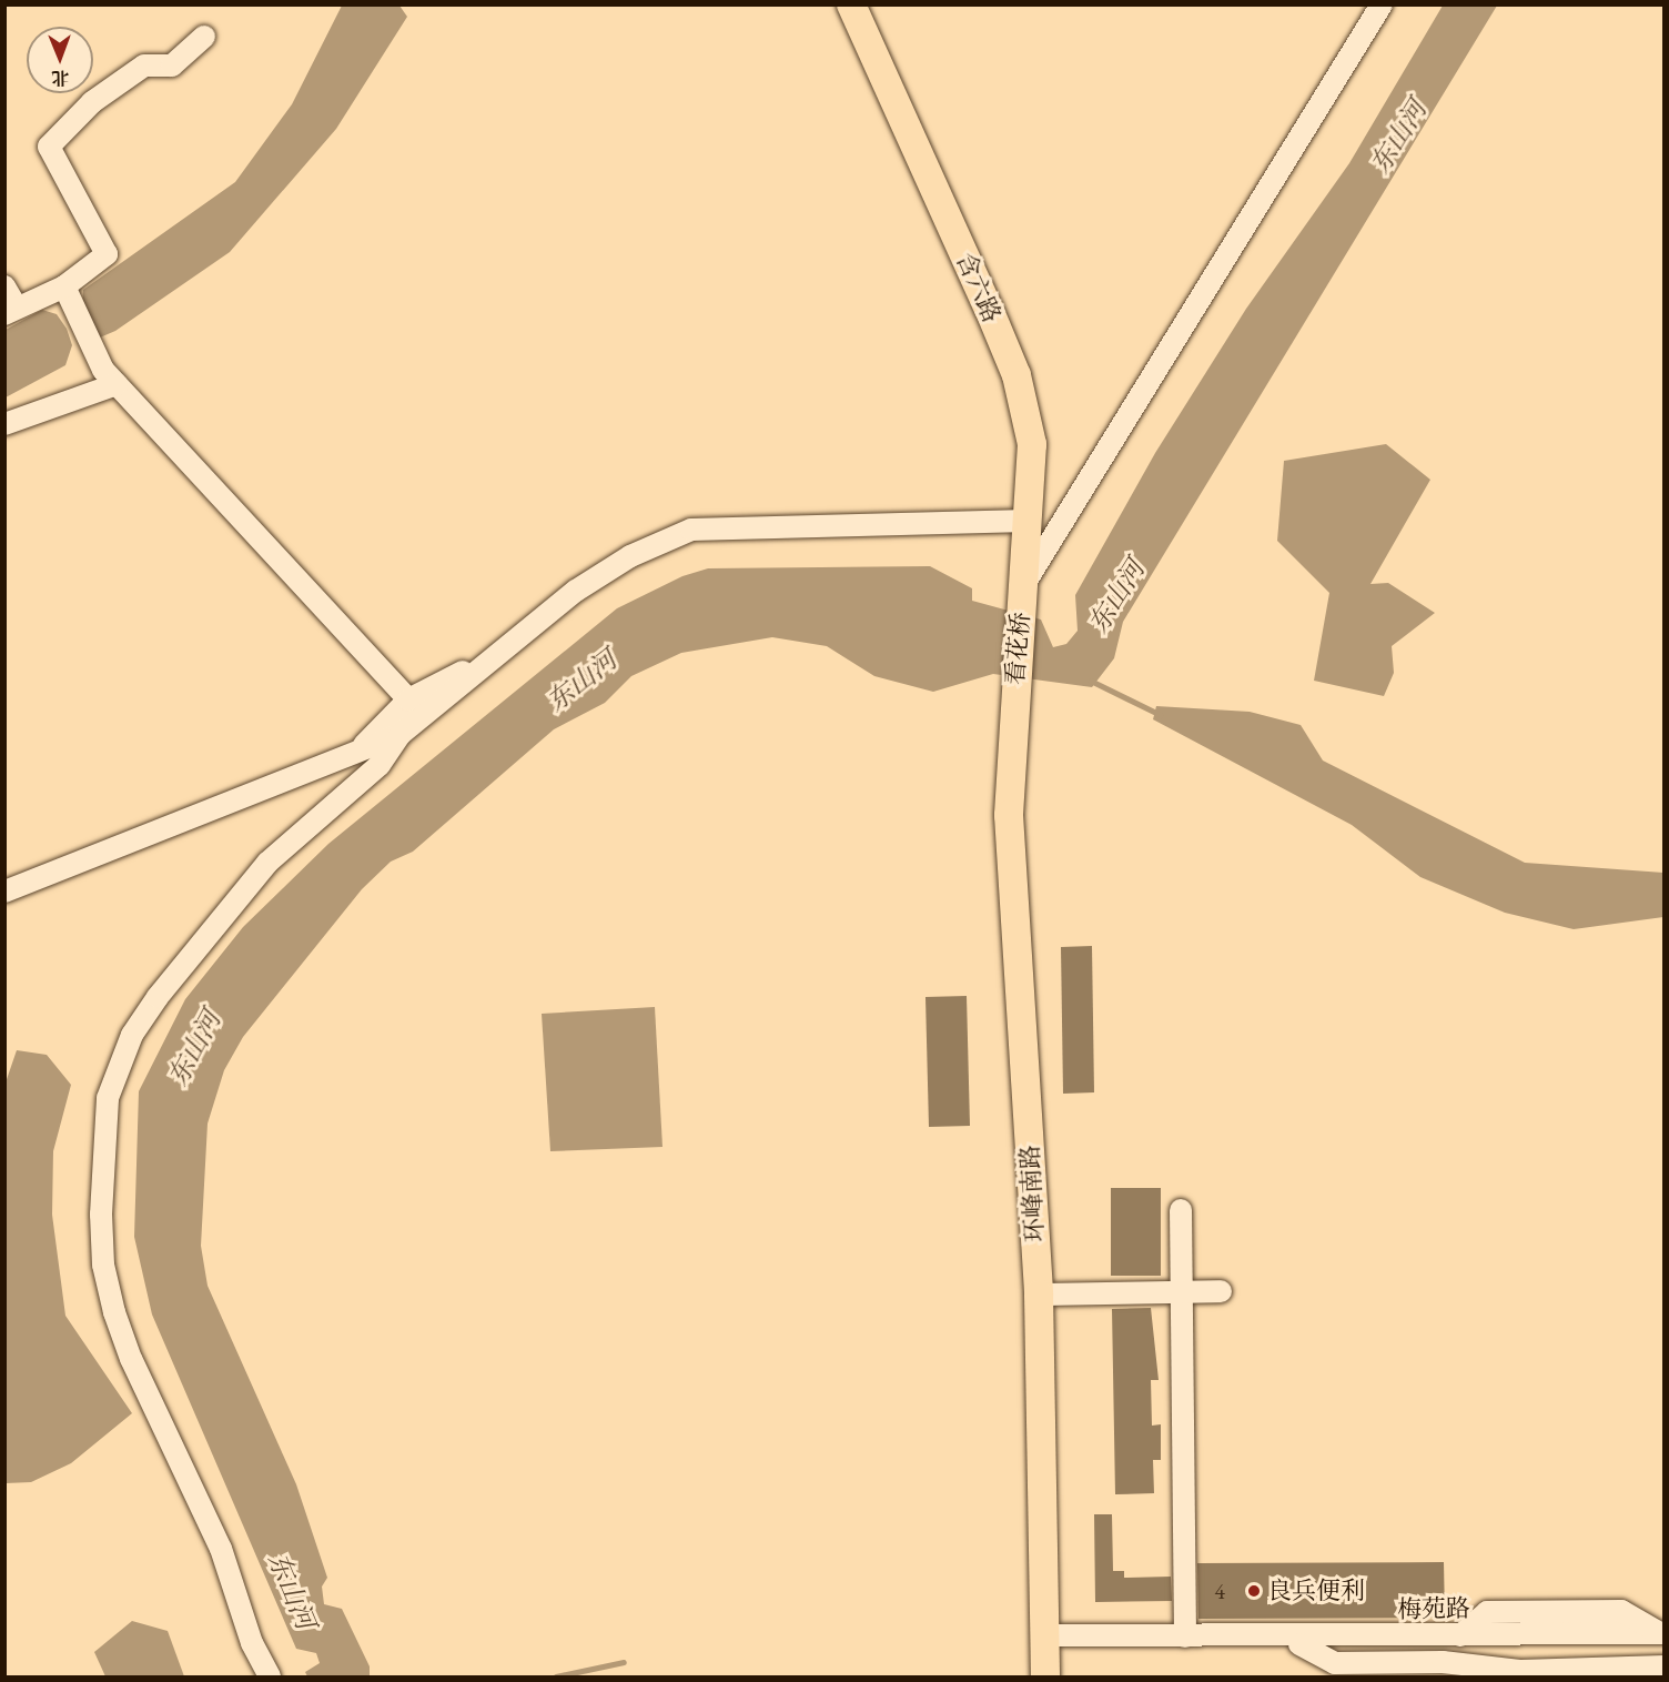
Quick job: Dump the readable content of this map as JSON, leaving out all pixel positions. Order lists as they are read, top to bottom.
{
  "streets": {
    "main road": ["含六路", "看花桥", "环峰南路"],
    "street": ["梅苑路"]
  },
  "crossings": [
    ["含六路", "看花桥"],
    ["看花桥", "环峰南路"],
    ["环峰南路", "梅苑路"]
  ],
  "water": ["东山河"],
  "places": ["良兵便利"],
  "house_numbers": ["4"],
  "north": "bottom"
}
